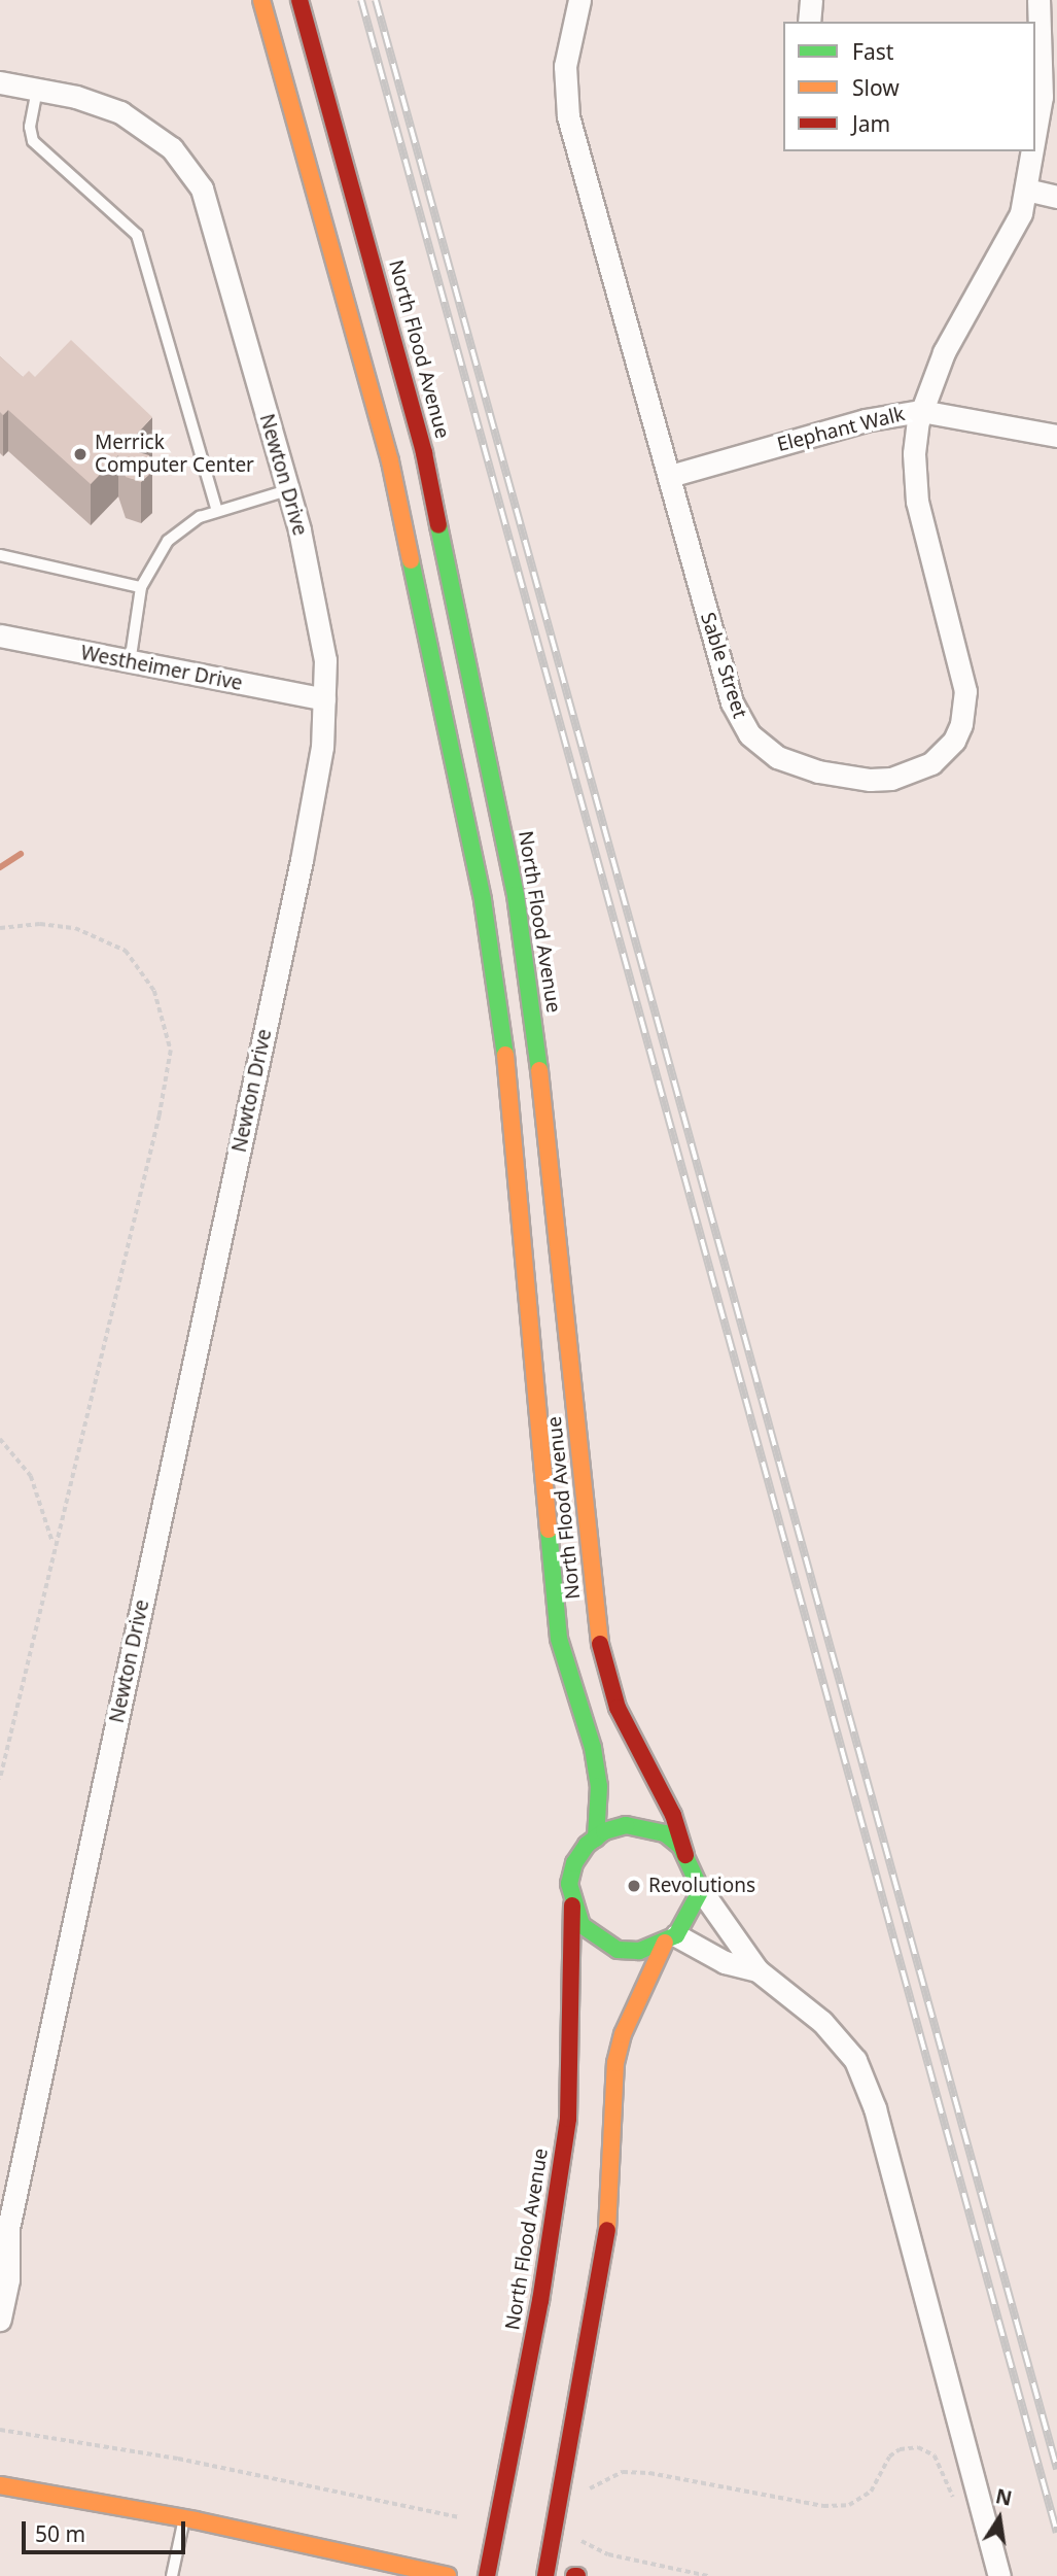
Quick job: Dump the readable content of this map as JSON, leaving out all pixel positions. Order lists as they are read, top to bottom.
{
  "streets": {
    "main road": ["North Flood Avenue"],
    "street": [
      "Elephant Walk",
      "Newton Drive",
      "Sable Street",
      "Westheimer Drive"
    ]
  },
  "crossings": [
    ["Elephant Walk", "Sable Street"],
    ["Newton Drive", "Westheimer Drive"]
  ],
  "places": ["Merrick Computer Center", "Revolutions"],
  "legend": ["Fast", "Slow", "Jam"],
  "scale_bar": "50 m",
  "north": "top"
}
